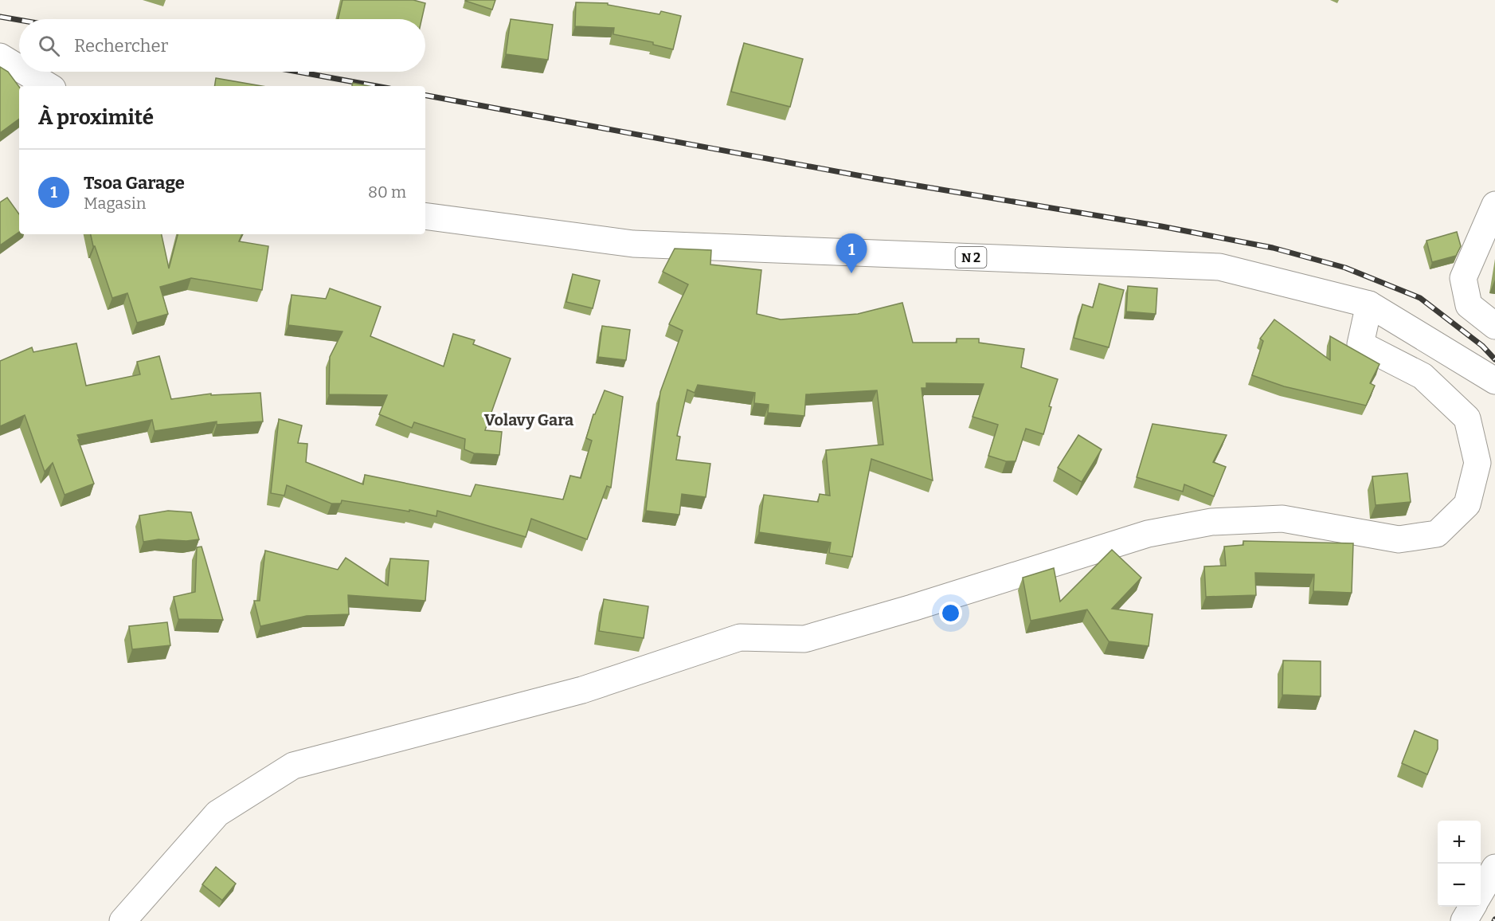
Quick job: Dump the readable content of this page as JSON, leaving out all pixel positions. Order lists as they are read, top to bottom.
{
  "streets": {
    "street": ["N 2"]
  },
  "districts": ["Volavy Gara"],
  "page": {
    "search": "Rechercher",
    "heading": "À proximité",
    "list": [
      {
        "mark": "1",
        "name": "Tsoa Garage",
        "note": "Magasin",
        "value": "80 m"
      }
    ],
    "pins": "1",
    "map_buttons": ["+", "−"]
  }
}
